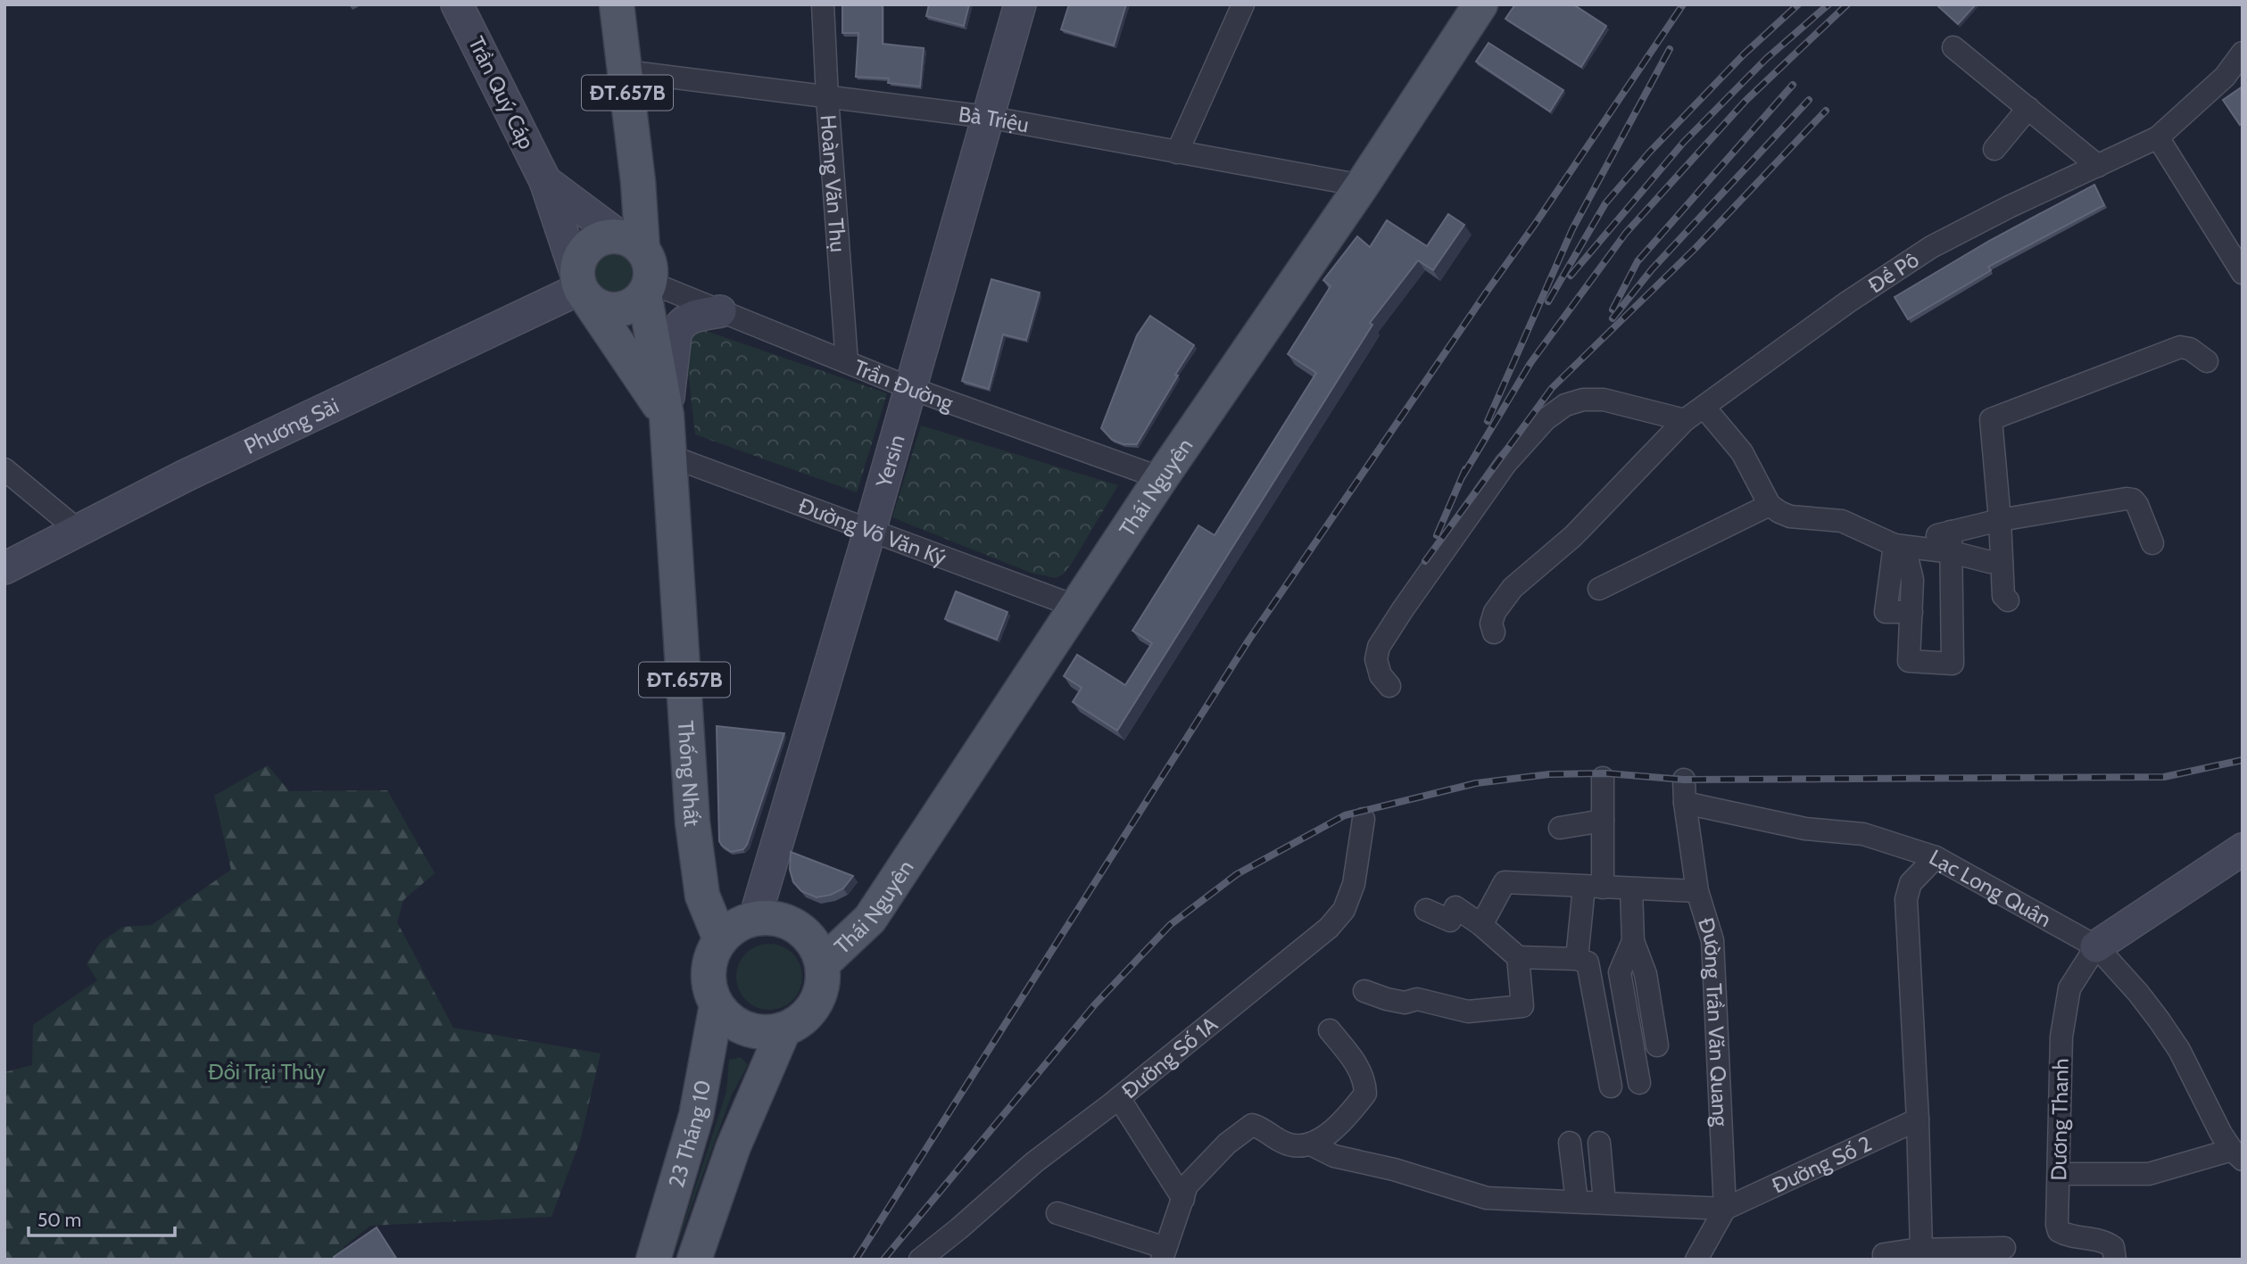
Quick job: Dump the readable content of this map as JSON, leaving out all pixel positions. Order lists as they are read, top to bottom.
{
  "streets": {
    "main road": [
      "ĐT.657B",
      "Thái Nguyên",
      "Thống Nhất",
      "23 Tháng 10"
    ],
    "street": [
      "Trần Quý Cáp",
      "Bà Triệu",
      "Hoàng Văn Thụ",
      "Đề Pô",
      "Trần Đường",
      "Phương Sài",
      "Yersin",
      "Đường Võ Văn Ký",
      "Lạc Long Quân",
      "Đường Trần Văn Quang",
      "Đường Số 1A",
      "Dương Thanh",
      "Đường Số 2"
    ]
  },
  "crossings": [
    ["Trần Quý Cáp", "Trần Đường"],
    ["Trần Quý Cáp", "Phương Sài"],
    ["Trần Quý Cáp", "Thống Nhất"],
    ["Bà Triệu", "Hoàng Văn Thụ"],
    ["Bà Triệu", "Yersin"],
    ["Bà Triệu", "Thái Nguyên"],
    ["Bà Triệu", "Thống Nhất"],
    ["Hoàng Văn Thụ", "Trần Đường"],
    ["Trần Đường", "Phương Sài"],
    ["Trần Đường", "Yersin"],
    ["Trần Đường", "Thái Nguyên"],
    ["Trần Đường", "Thống Nhất"],
    ["Phương Sài", "Thống Nhất"],
    ["Yersin", "Thái Nguyên"],
    ["Yersin", "Đường Võ Văn Ký"],
    ["Yersin", "Thống Nhất"],
    ["Yersin", "23 Tháng 10"],
    ["Thái Nguyên", "Đường Võ Văn Ký"],
    ["Thái Nguyên", "Thống Nhất"],
    ["Thái Nguyên", "23 Tháng 10"],
    ["Đường Võ Văn Ký", "Thống Nhất"],
    ["Thống Nhất", "23 Tháng 10"],
    ["Lạc Long Quân", "Dương Thanh"],
    ["Lạc Long Quân", "Đường Số 2"],
    ["Đường Trần Văn Quang", "Đường Số 2"]
  ],
  "parks": ["Đồi Trại Thủy"],
  "scale_bar": "50 m"
}
